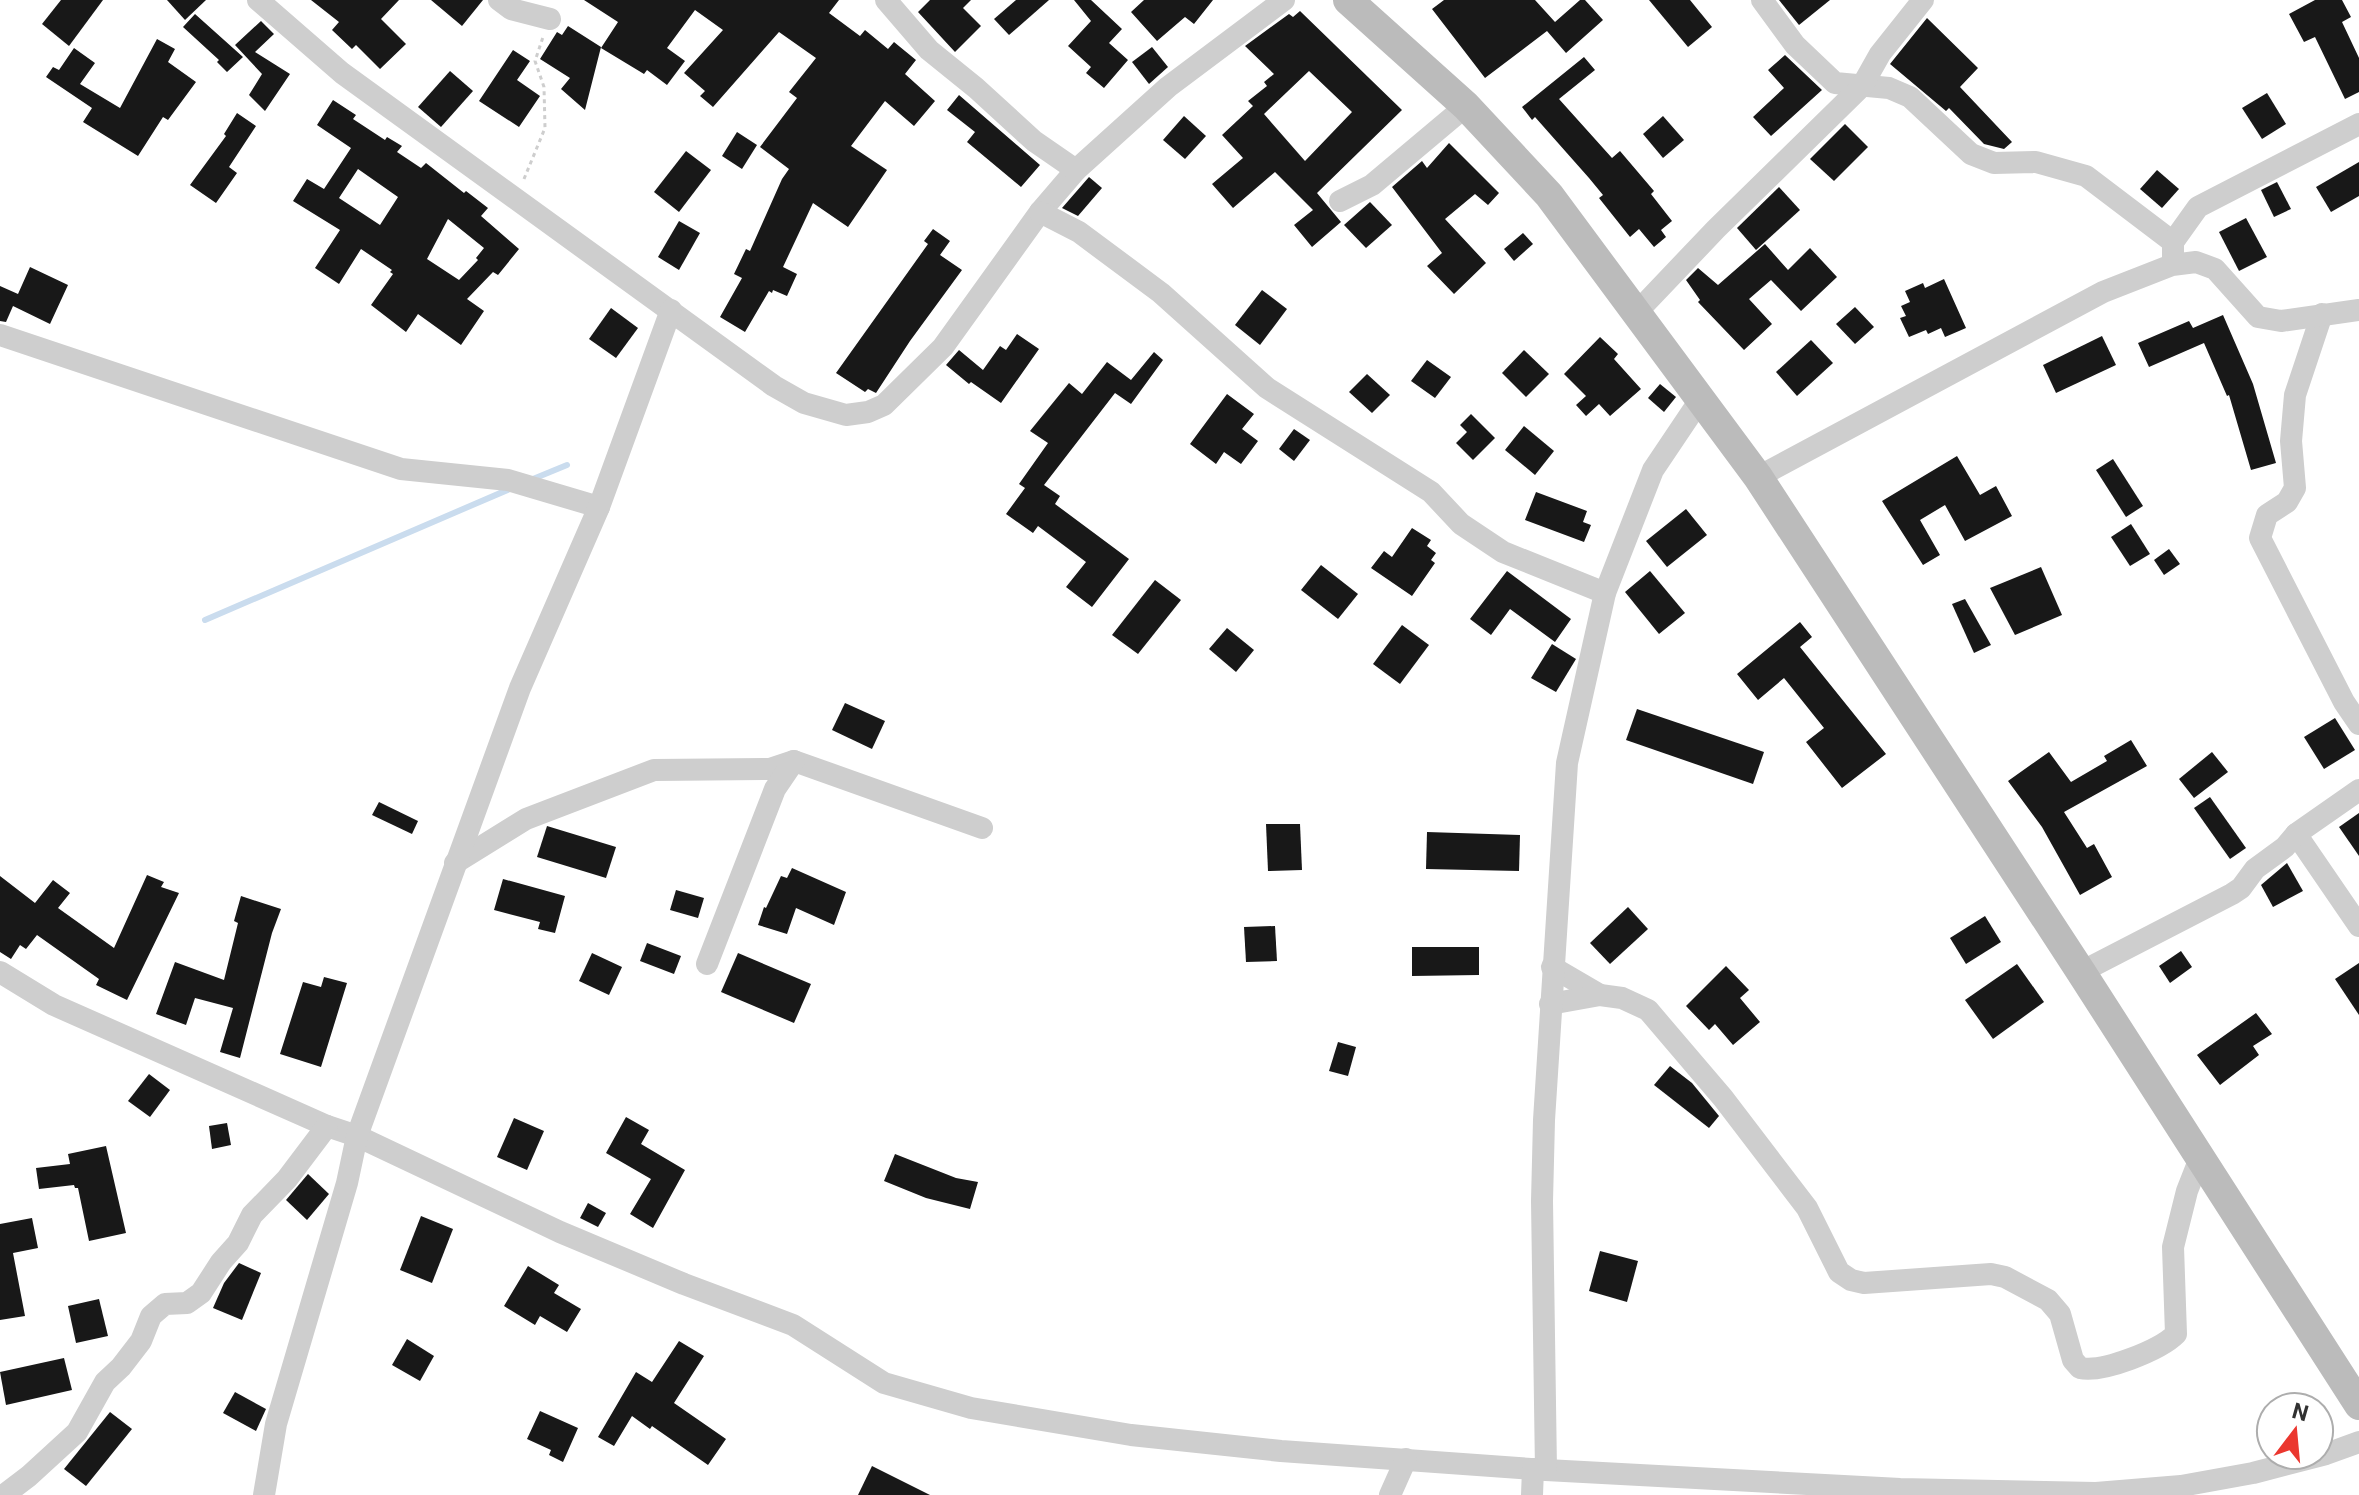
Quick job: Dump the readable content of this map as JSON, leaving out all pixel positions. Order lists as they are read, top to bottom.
{
  "north": "top"
}
